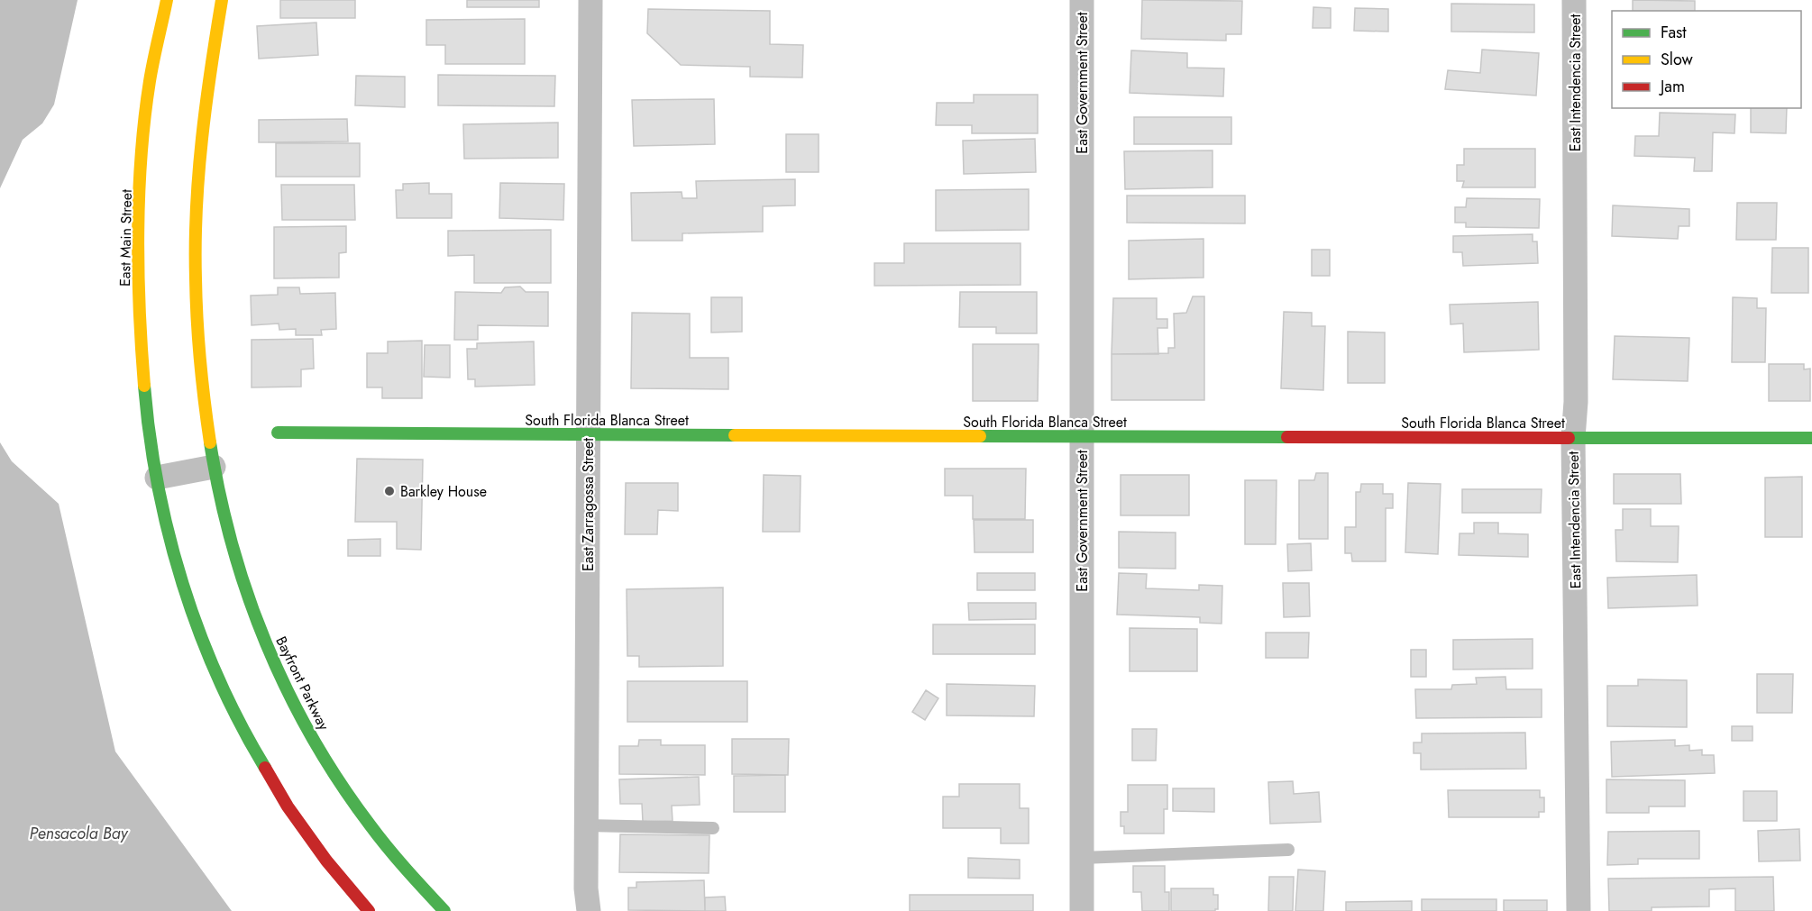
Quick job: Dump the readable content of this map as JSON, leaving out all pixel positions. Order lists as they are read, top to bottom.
{
  "streets": {
    "main road": ["East Main Street", "South Florida Blanca Street", "Bayfront Parkway"],
    "street": ["East Government Street", "East Intendencia Street", "East Zarragossa Street"]
  },
  "crossings": [
    ["East Government Street", "South Florida Blanca Street"],
    ["East Intendencia Street", "South Florida Blanca Street"],
    ["South Florida Blanca Street", "East Zarragossa Street"]
  ],
  "water": ["Pensacola Bay"],
  "places": ["Barkley House"],
  "legend": ["Fast", "Slow", "Jam"]
}
